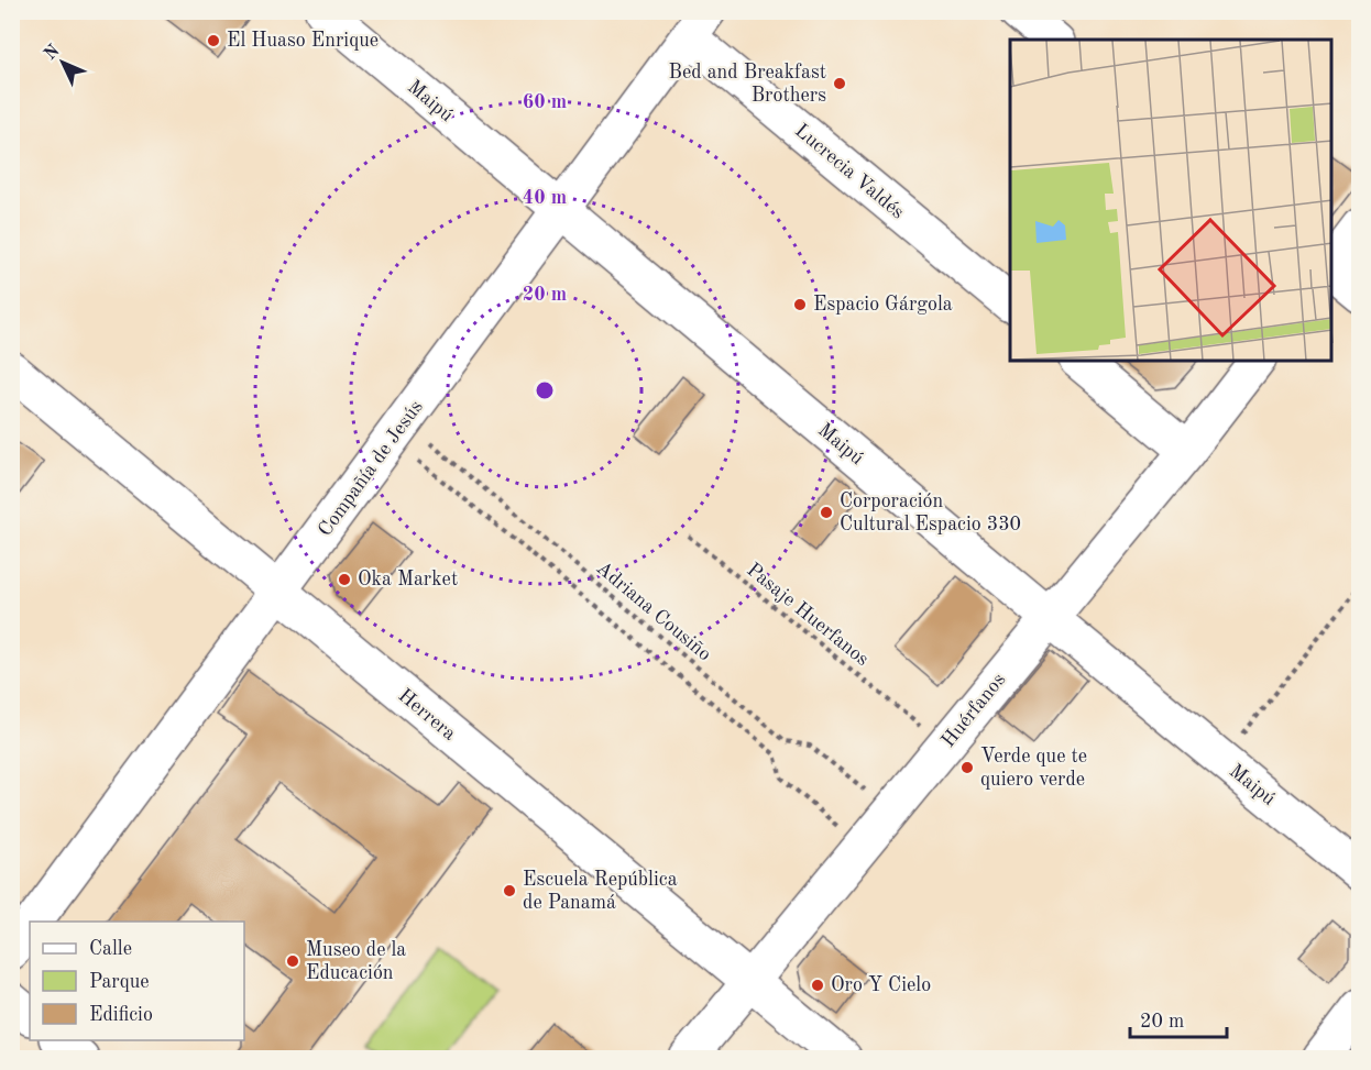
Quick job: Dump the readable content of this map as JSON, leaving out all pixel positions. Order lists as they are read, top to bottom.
{
  "streets": {
    "street": [
      "Maipú",
      "Lucrecia Valdés",
      "Compañía de Jesús",
      "Huérfanos",
      "Herrera"
    ],
    "path": ["Adriana Cousiño", "Pasaje Huerfanos"]
  },
  "crossings": [
    ["Maipú", "Compañía de Jesús"],
    ["Maipú", "Huérfanos"],
    ["Lucrecia Valdés", "Compañía de Jesús"],
    ["Compañía de Jesús", "Adriana Cousiño"],
    ["Compañía de Jesús", "Herrera"],
    ["Adriana Cousiño", "Huérfanos"],
    ["Huérfanos", "Herrera"]
  ],
  "places": [
    "El Huaso Enrique",
    "Bed and Breakfast Brothers",
    "Espacio Gárgola",
    "Corporación Cultural Espacio 330",
    "Oka Market",
    "Verde que te quiero verde",
    "Escuela República de Panamá",
    "Museo de la Educación",
    "Oro Y Cielo"
  ],
  "legend": ["Calle", "Parque", "Edificio"],
  "scale_bar": "20 m",
  "north": "top left",
  "rings": ["60 m", "40 m", "20 m"]
}
